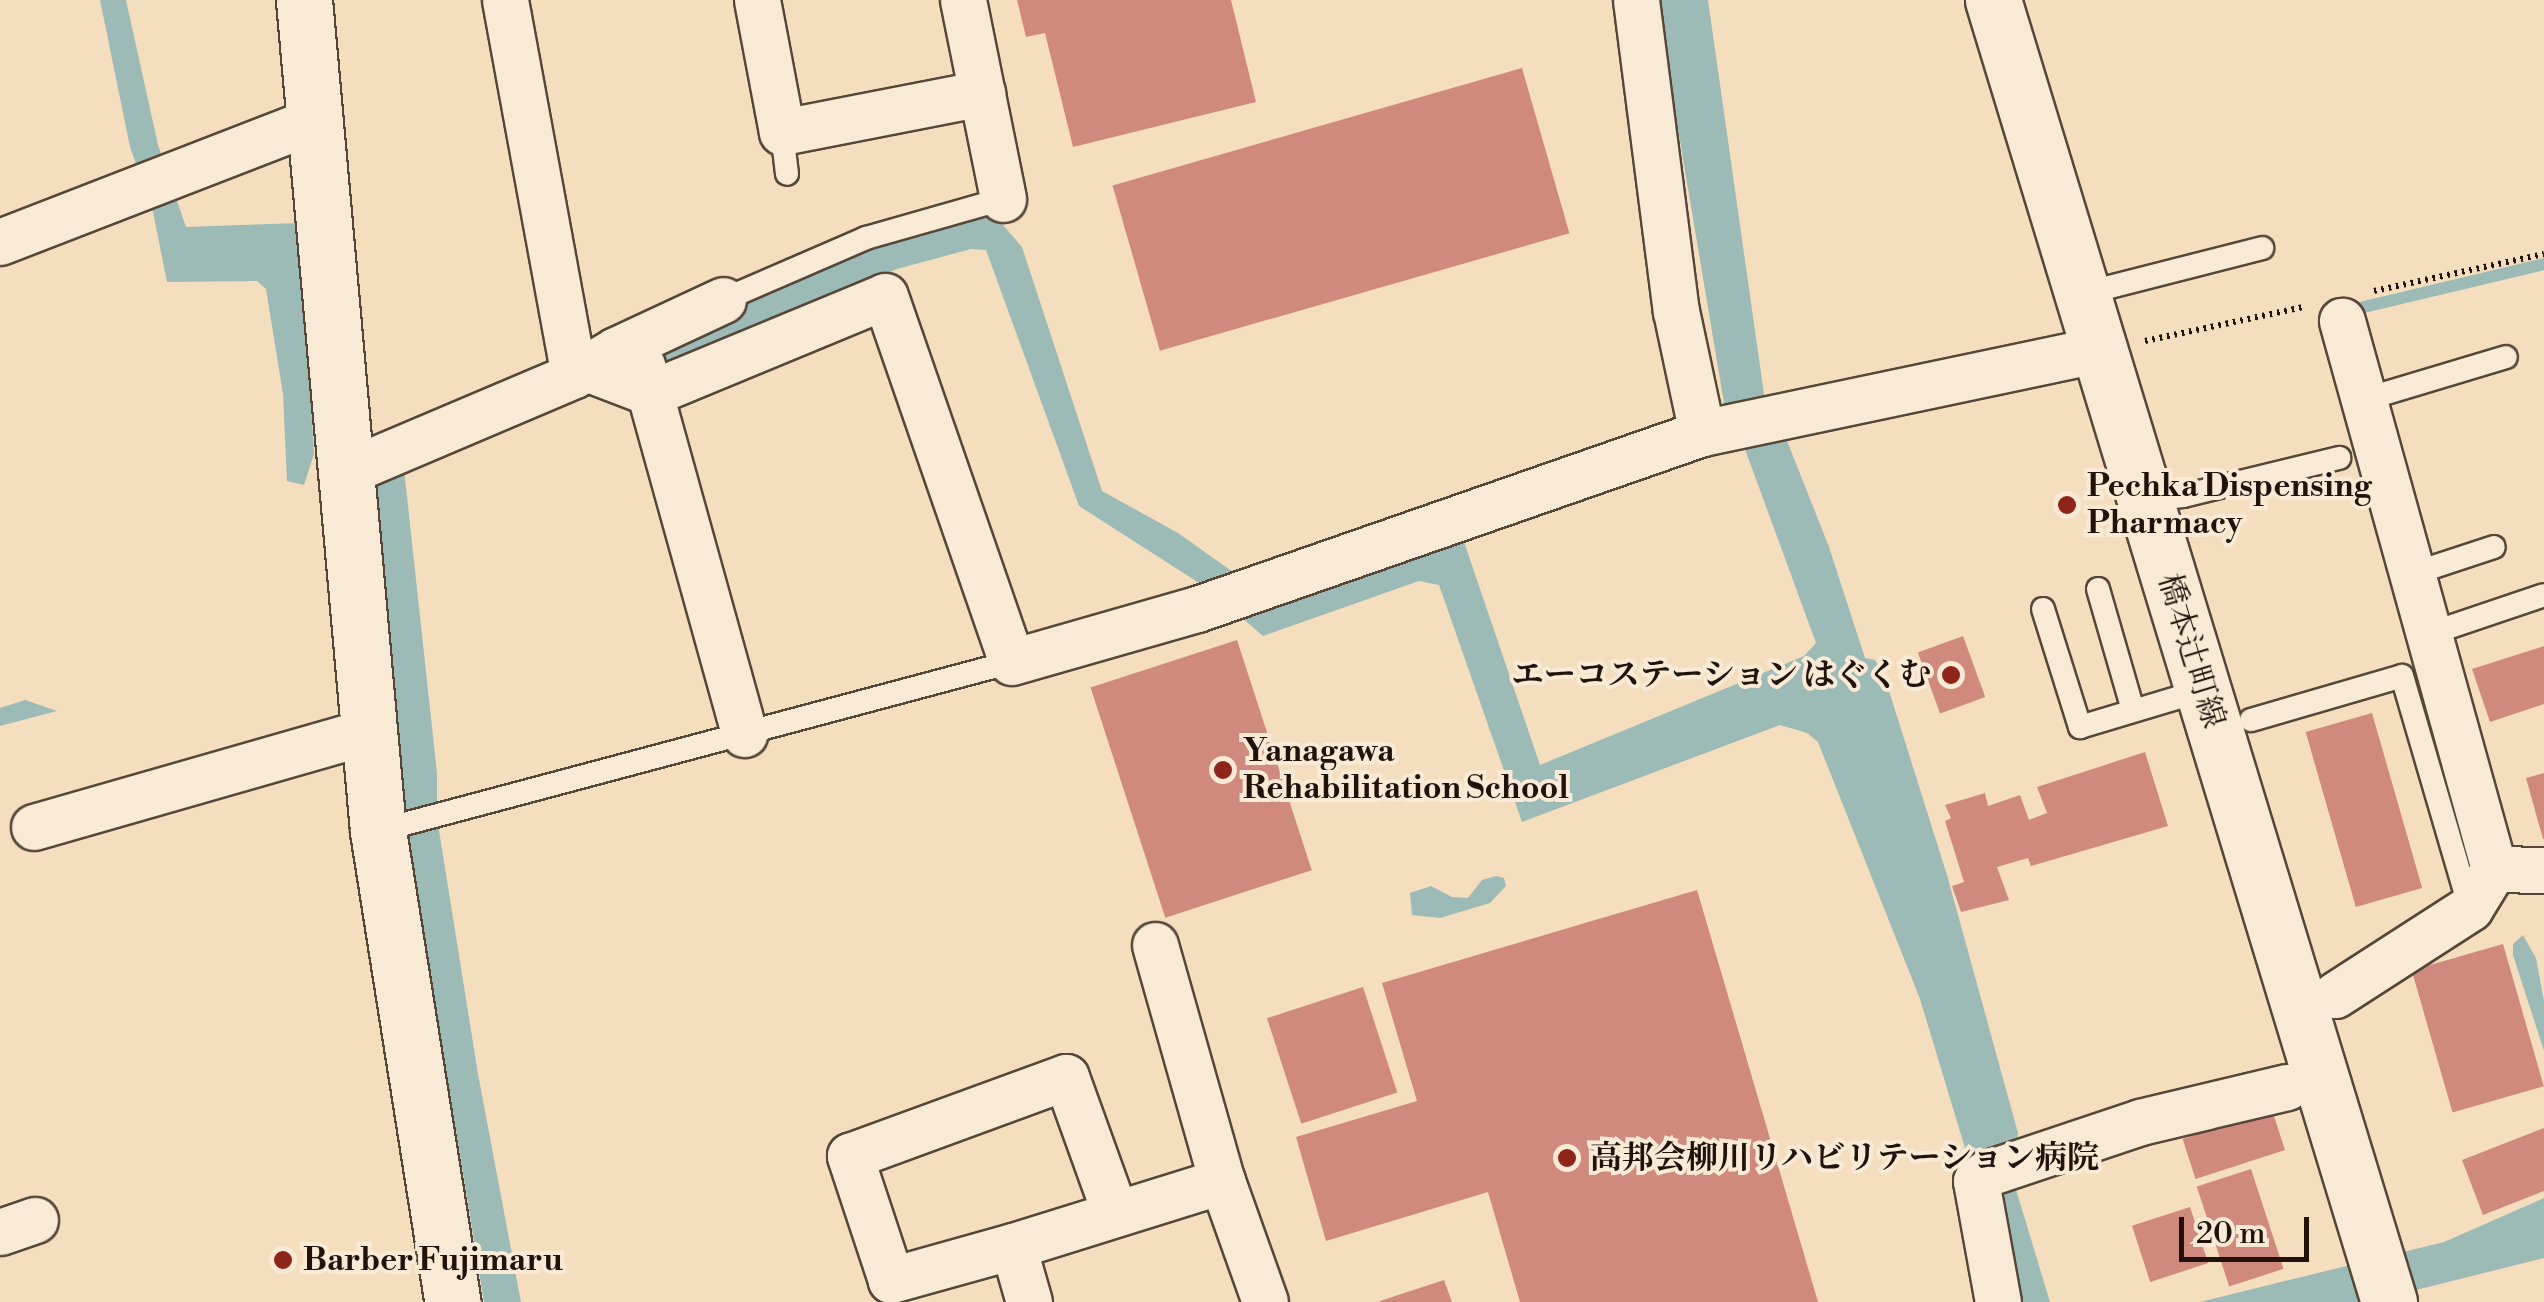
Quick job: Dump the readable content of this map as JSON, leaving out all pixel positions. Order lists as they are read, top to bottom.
{
  "streets": {
    "street": ["橋本辻町線"]
  },
  "places": [
    "Pechka Dispensing Pharmacy",
    "エーコステーション はぐくむ",
    "Yanagawa Rehabilitation School",
    "高邦会柳川リハビリテーション病院",
    "Barber Fujimaru"
  ],
  "scale_bar": "20 m"
}
